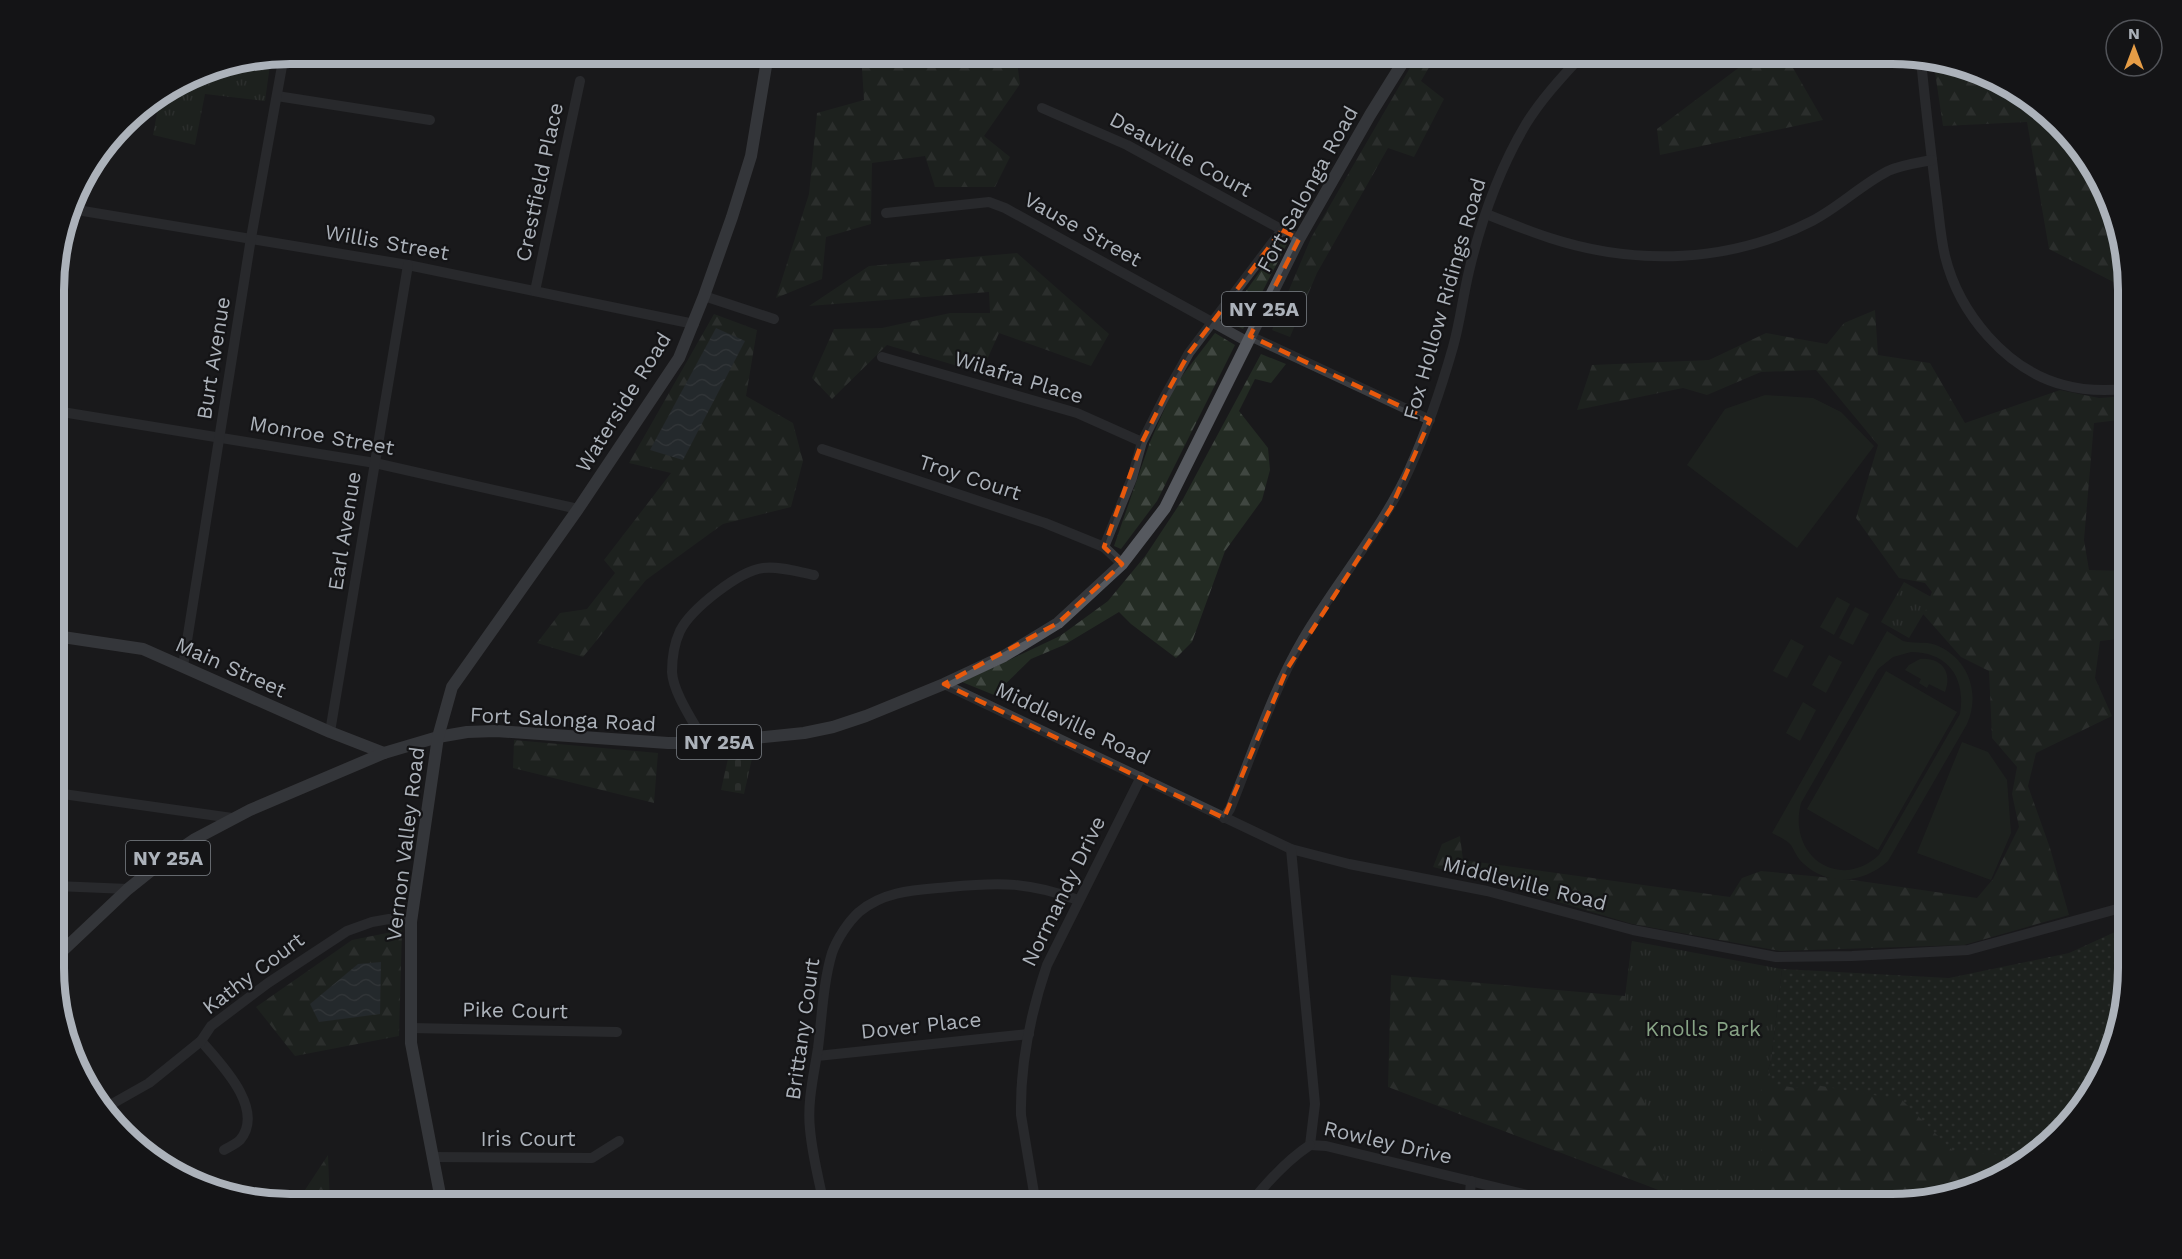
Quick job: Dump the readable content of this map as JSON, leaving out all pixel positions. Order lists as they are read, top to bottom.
{
  "streets": {
    "main road": [
      "Fort Salonga Road",
      "NY 25A",
      "Waterside Road",
      "Main Street",
      "Vernon Valley Road"
    ],
    "street": [
      "Deauville Court",
      "Crestfield Place",
      "Vause Street",
      "Willis Street",
      "Fox Hollow Ridings Road",
      "Burt Avenue",
      "Wilafra Place",
      "Monroe Street",
      "Troy Court",
      "Earl Avenue",
      "Middleville Road",
      "Normandy Drive",
      "Kathy Court",
      "Pike Court",
      "Dover Place",
      "Brittany Court",
      "Iris Court",
      "Rowley Drive"
    ]
  },
  "crossings": [
    ["Deauville Court", "Fort Salonga Road"],
    ["Crestfield Place", "Willis Street"],
    ["Fort Salonga Road", "Vause Street"],
    ["Fort Salonga Road", "Wilafra Place"],
    ["Fort Salonga Road", "Waterside Road"],
    ["Fort Salonga Road", "Troy Court"],
    ["Fort Salonga Road", "Main Street"],
    ["Fort Salonga Road", "Middleville Road"],
    ["Fort Salonga Road", "Vernon Valley Road"],
    ["Vause Street", "Fox Hollow Ridings Road"],
    ["Willis Street", "Burt Avenue"],
    ["Willis Street", "Waterside Road"],
    ["Willis Street", "Earl Avenue"],
    ["Fox Hollow Ridings Road", "Middleville Road"],
    ["Burt Avenue", "Monroe Street"],
    ["Burt Avenue", "Main Street"],
    ["Waterside Road", "Monroe Street"],
    ["Waterside Road", "Vernon Valley Road"],
    ["Monroe Street", "Earl Avenue"],
    ["Earl Avenue", "Main Street"],
    ["Middleville Road", "Normandy Drive"],
    ["Middleville Road", "Rowley Drive"],
    ["Vernon Valley Road", "Kathy Court"],
    ["Vernon Valley Road", "Pike Court"],
    ["Vernon Valley Road", "Iris Court"],
    ["Normandy Drive", "Dover Place"],
    ["Normandy Drive", "Brittany Court"],
    ["Dover Place", "Brittany Court"]
  ],
  "parks": ["Knolls Park"],
  "north": "top"
}
